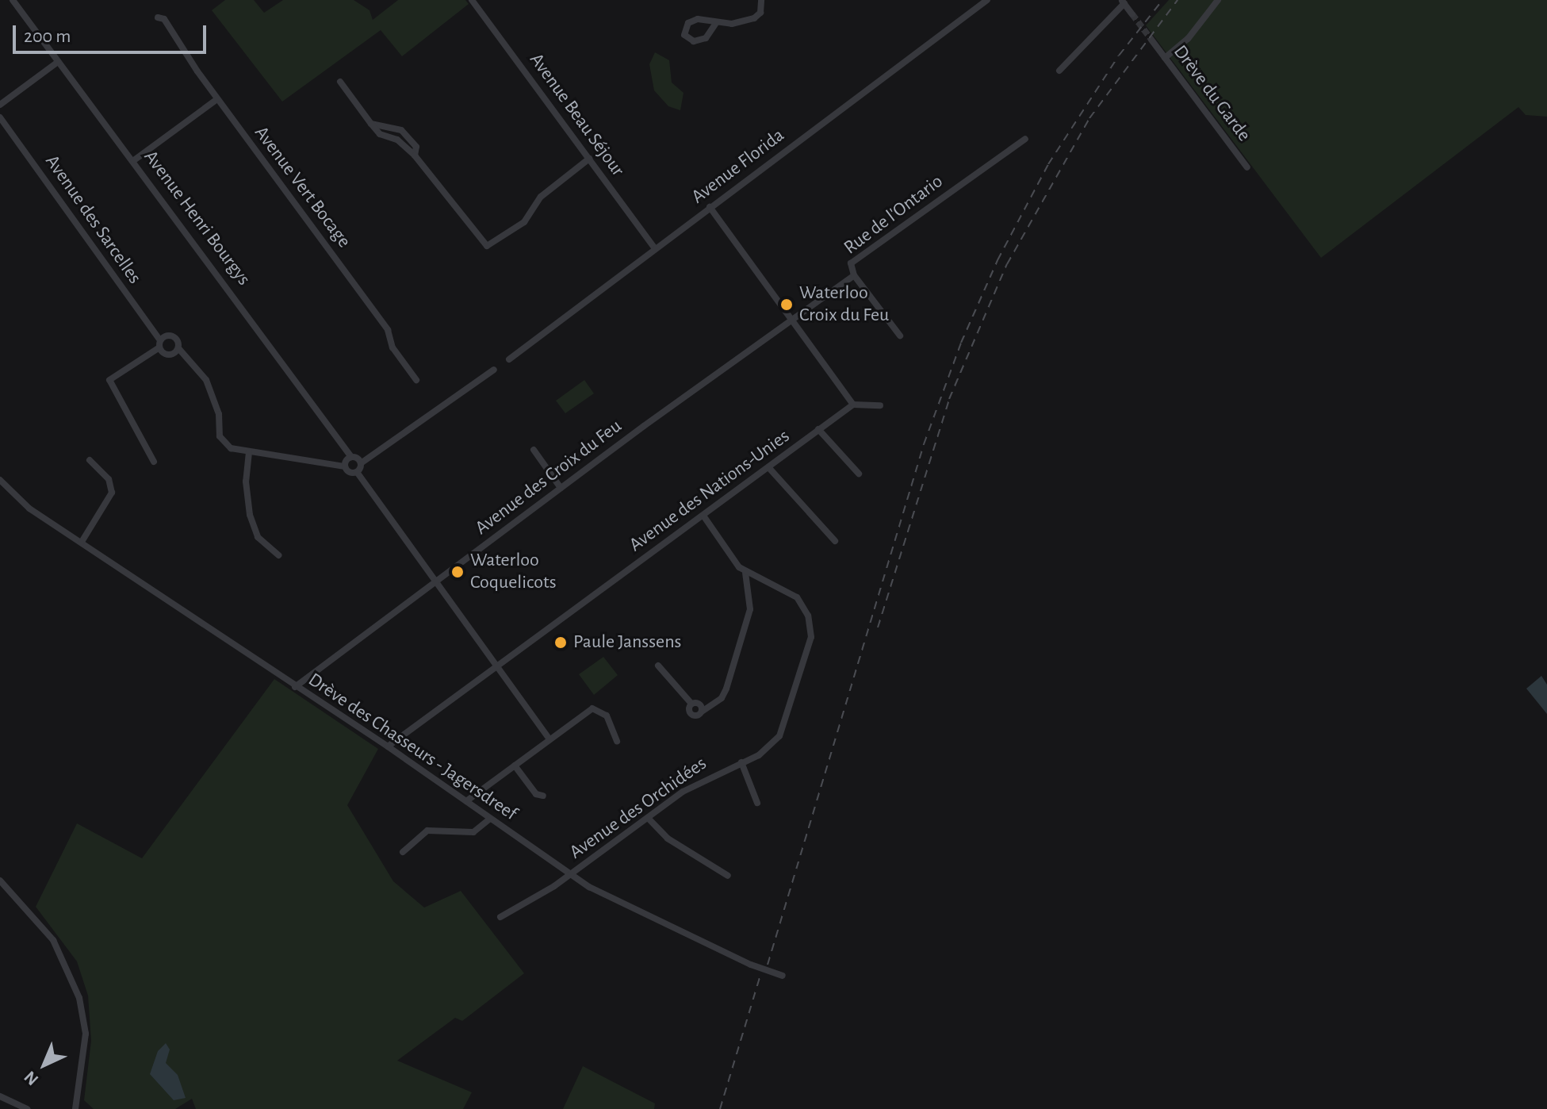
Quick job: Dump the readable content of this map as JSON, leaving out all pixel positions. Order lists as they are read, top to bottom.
{
  "streets": {
    "street": [
      "Drève du Garde",
      "Avenue Beau Séjour",
      "Avenue Florida",
      "Avenue Vert Bocage",
      "Rue de l'Ontario",
      "Avenue Henri Bourgys",
      "Avenue des Sarcelles",
      "Avenue des Croix du Feu",
      "Avenue des Nations-Unies",
      "Drève des Chasseurs - Jagersdreef",
      "Avenue des Orchidées"
    ]
  },
  "crossings": [
    ["Avenue Beau Séjour", "Avenue Florida"],
    ["Rue de l'Ontario", "Avenue des Croix du Feu"],
    ["Avenue des Croix du Feu", "Drève des Chasseurs - Jagersdreef"],
    ["Avenue des Nations-Unies", "Drève des Chasseurs - Jagersdreef"],
    ["Avenue des Nations-Unies", "Avenue des Orchidées"],
    ["Drève des Chasseurs - Jagersdreef", "Avenue des Orchidées"]
  ],
  "places": ["Waterloo Croix du Feu", "Waterloo Coquelicots", "Paule Janssens"],
  "scale_bar": "200 m",
  "north": "bottom left"
}
